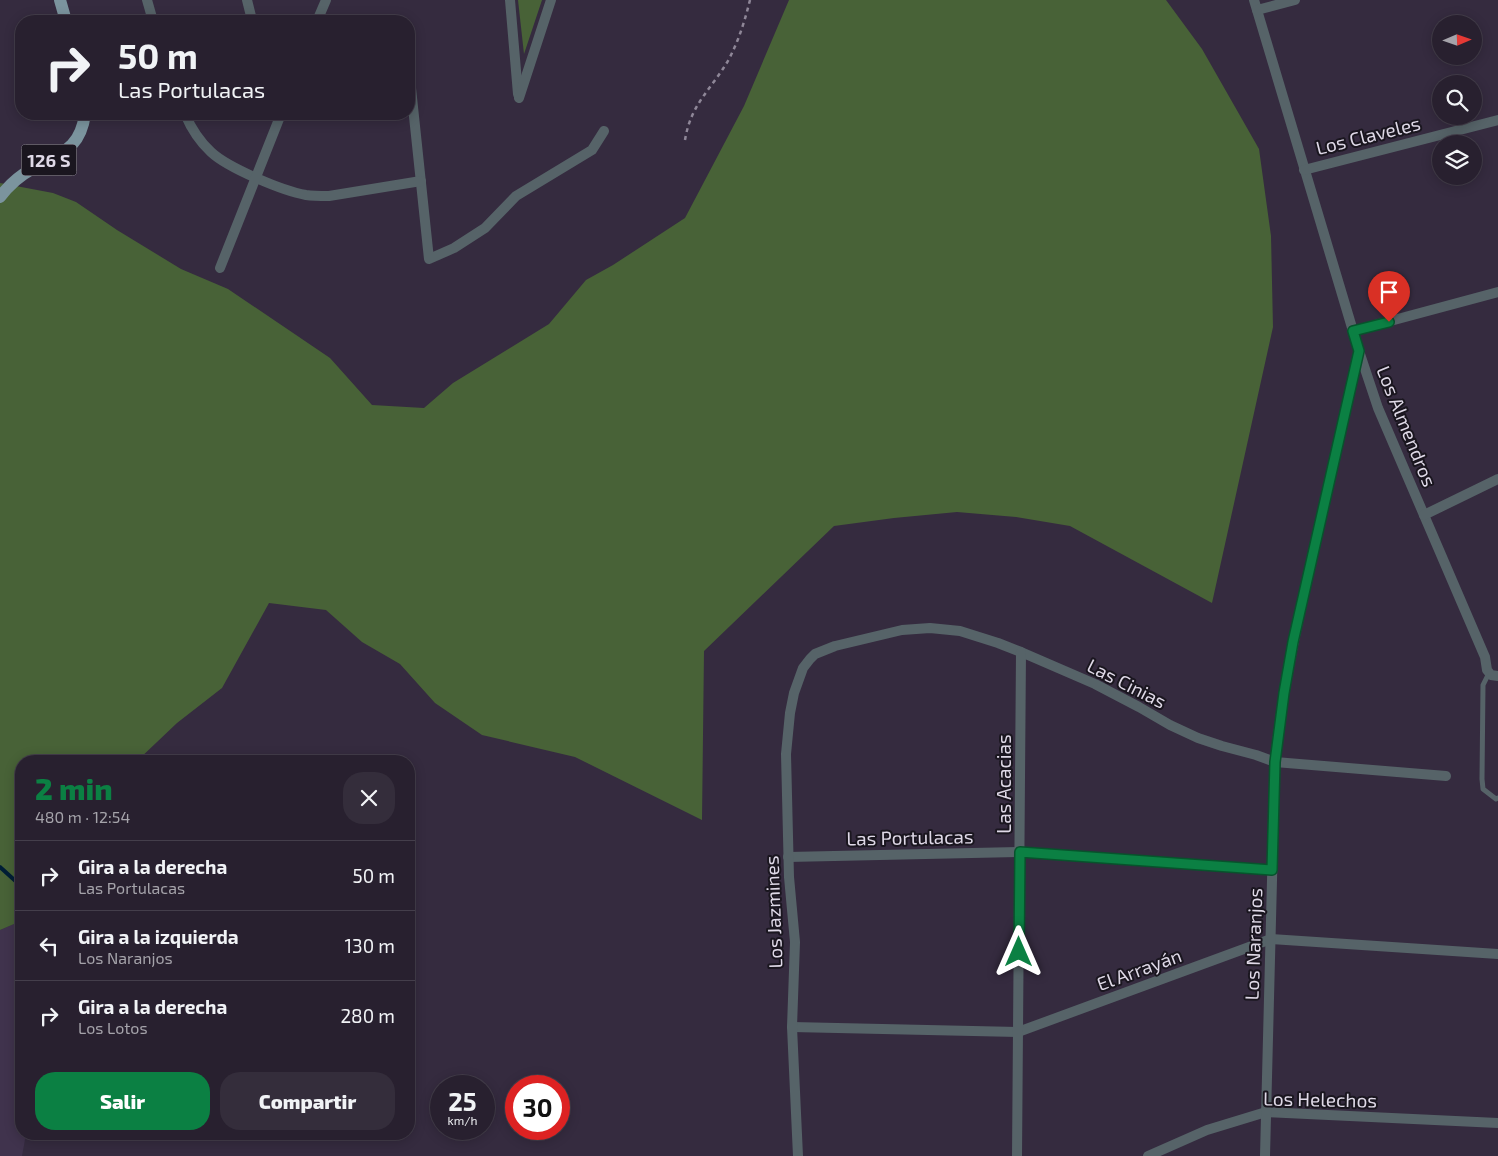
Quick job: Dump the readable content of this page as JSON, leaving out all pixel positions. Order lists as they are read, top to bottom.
{
  "streets": {
    "main road": ["126 S"],
    "street": [
      "Los Claveles",
      "Los Almendros",
      "Las Cinias",
      "Las Acacias",
      "Las Portulacas",
      "Los Jazmines",
      "Los Naranjos",
      "El Arrayán",
      "Los Helechos"
    ]
  },
  "crossings": [
    ["Los Claveles", "Los Almendros"],
    ["Los Almendros", "Los Naranjos"],
    ["Las Cinias", "Las Acacias"],
    ["Las Cinias", "Los Jazmines"],
    ["Las Cinias", "Los Naranjos"],
    ["Las Acacias", "Las Portulacas"],
    ["Las Acacias", "El Arrayán"],
    ["Las Portulacas", "Los Jazmines"],
    ["Las Portulacas", "Los Naranjos"],
    ["Los Jazmines", "El Arrayán"],
    ["Los Naranjos", "El Arrayán"],
    ["Los Naranjos", "Los Helechos"]
  ],
  "north": "right",
  "page": {
    "turn": ["50 m", "Las Portulacas"],
    "heading": ["2 min", "480 m · 12:54"],
    "list": [
      {
        "name": "Gira a la derecha",
        "note": "Las Portulacas",
        "value": "50 m"
      },
      {
        "name": "Gira a la izquierda",
        "note": "Los Naranjos",
        "value": "130 m"
      },
      {
        "name": "Gira a la derecha",
        "note": "Los Lotos",
        "value": "280 m"
      }
    ],
    "buttons": ["Salir", "Compartir"],
    "speed": "25 km/h",
    "limit": "30"
  }
}
